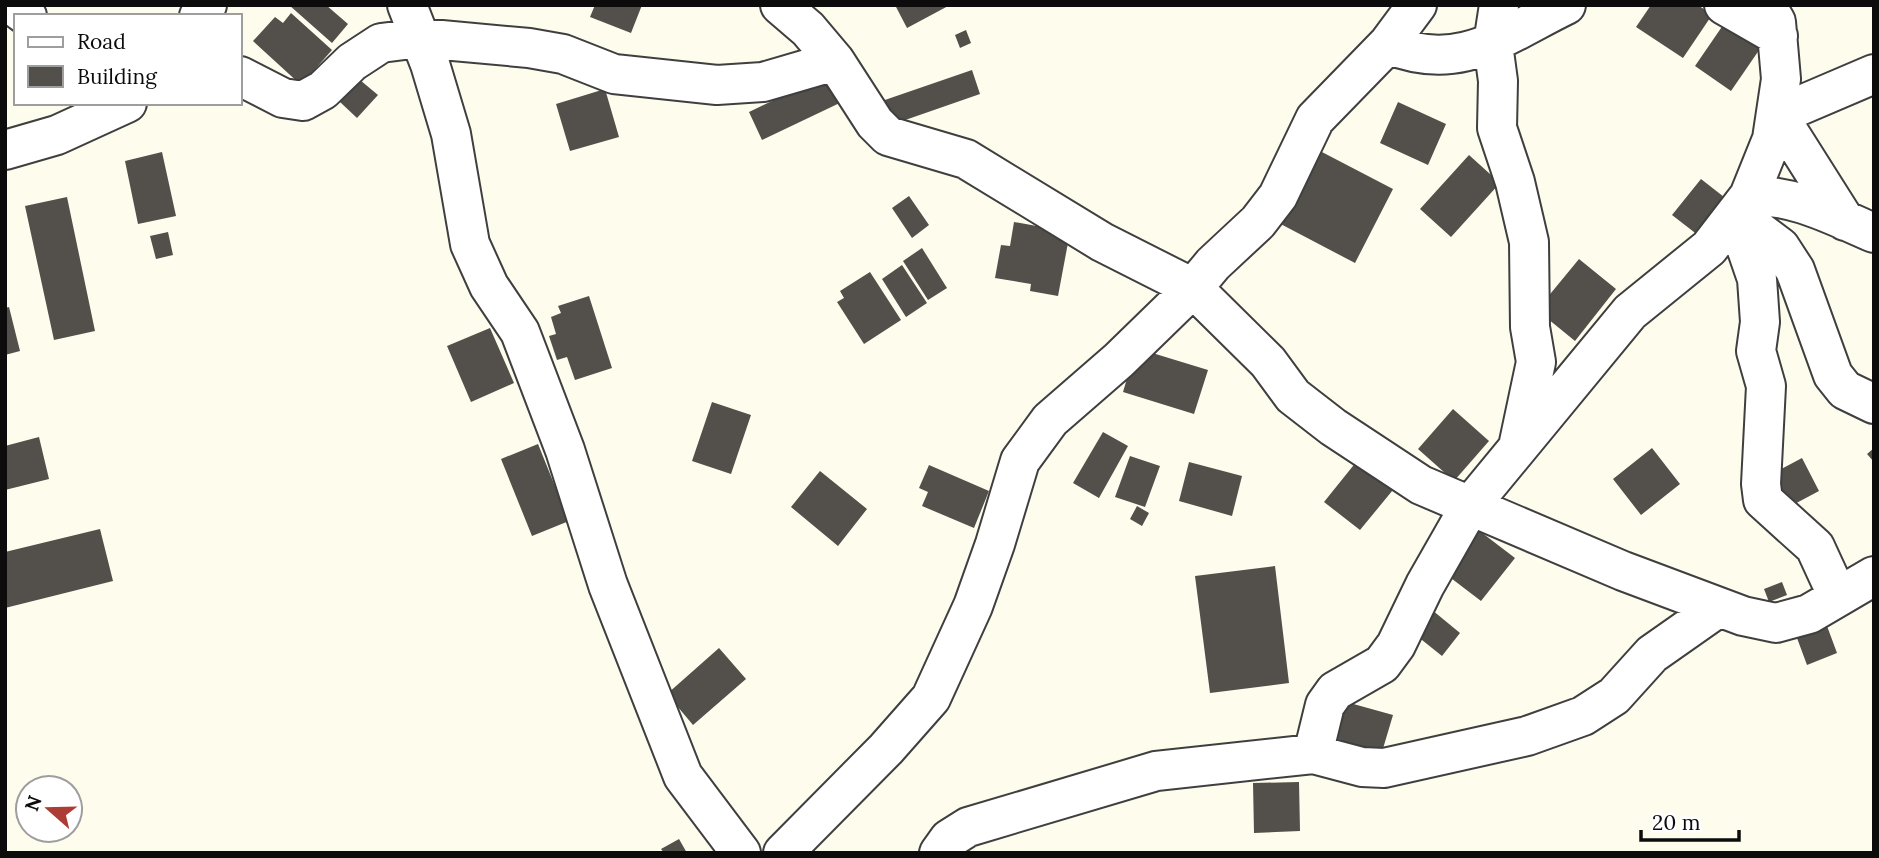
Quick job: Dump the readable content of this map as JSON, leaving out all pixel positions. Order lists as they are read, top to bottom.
{
  "legend": ["Road", "Building"],
  "scale_bar": "20 m",
  "north": "left"
}
